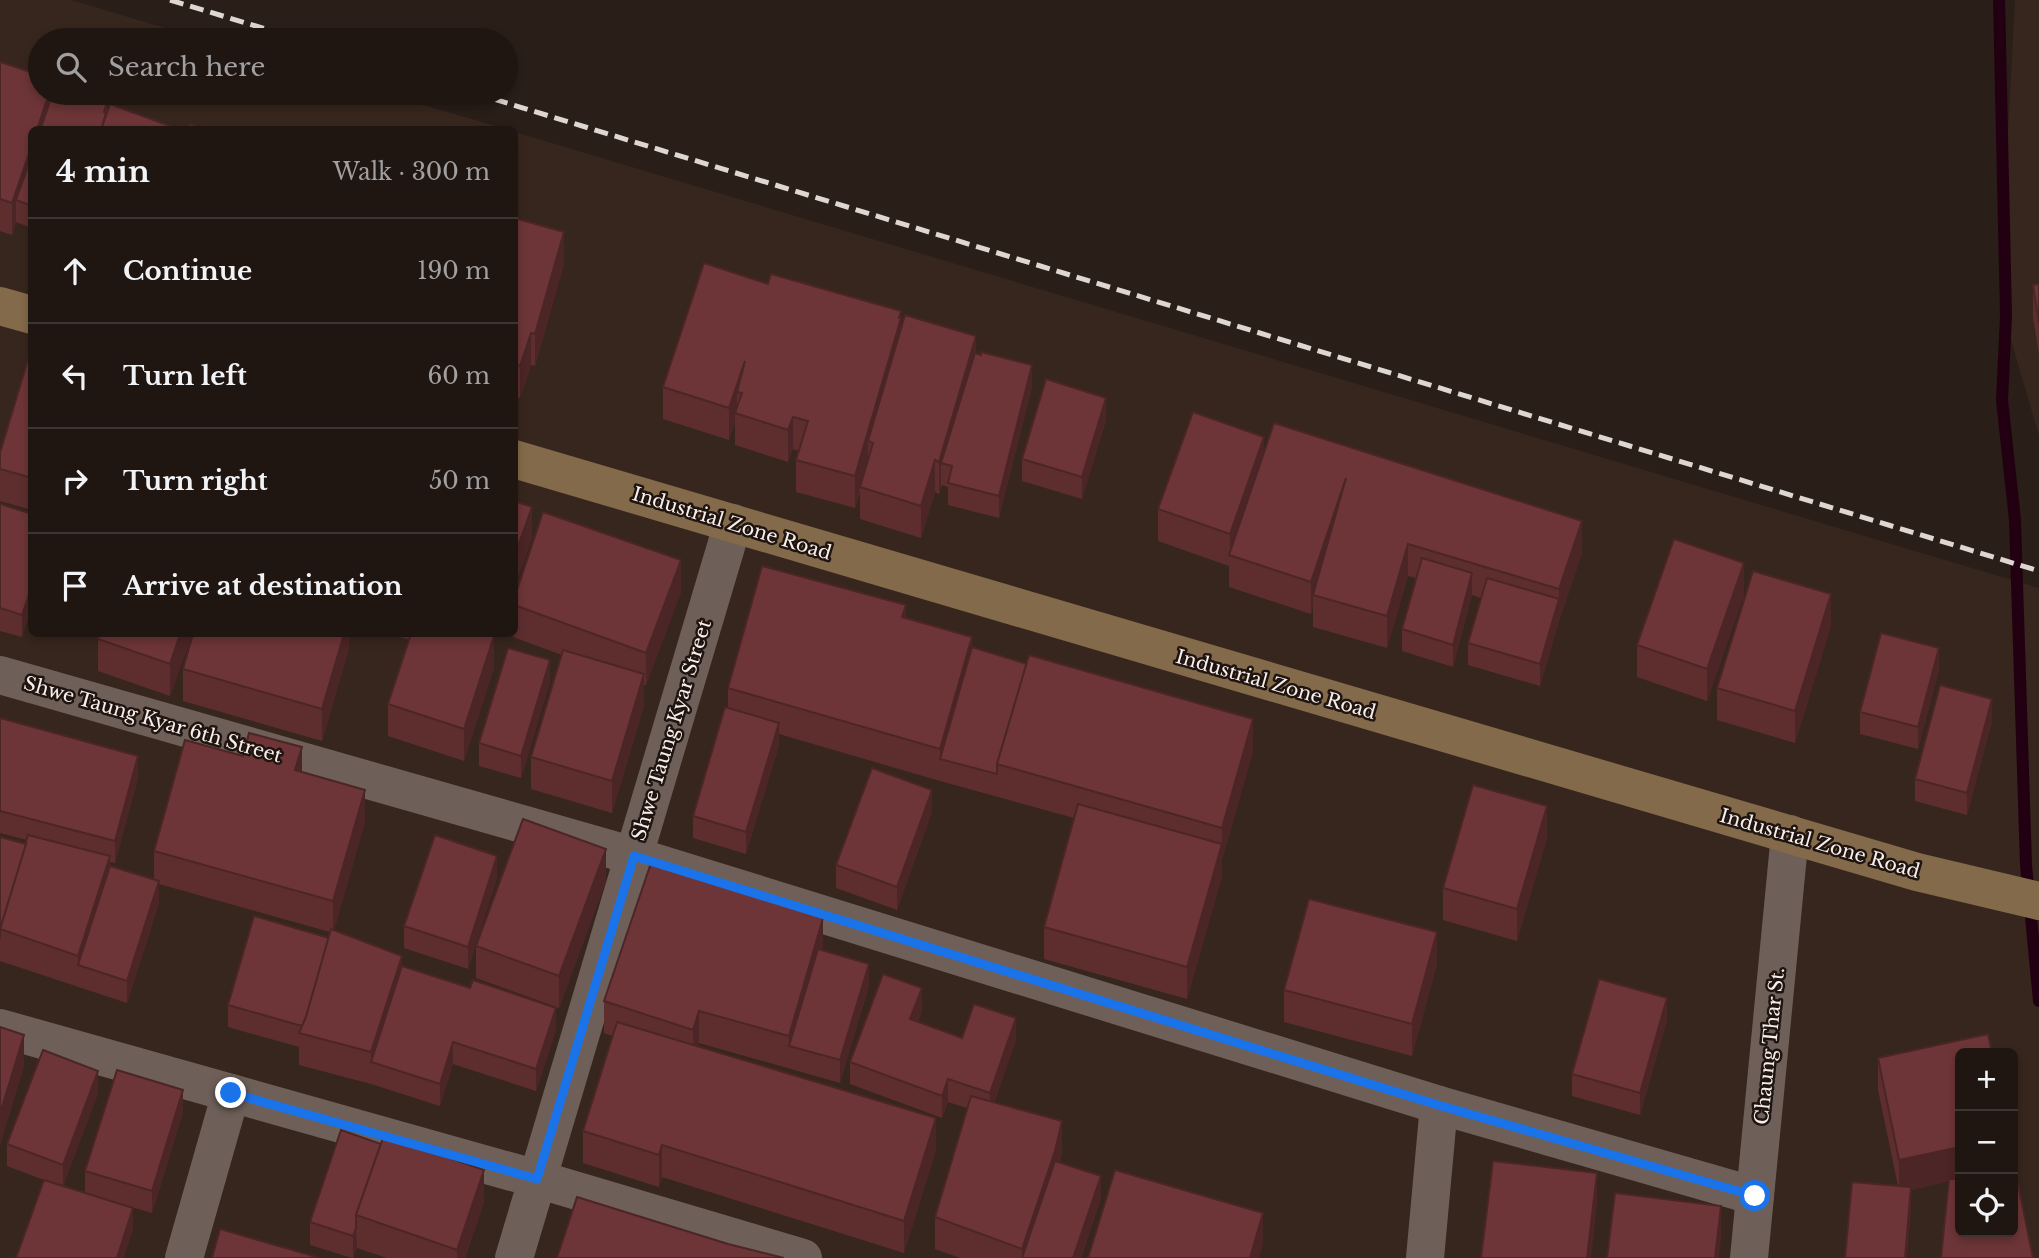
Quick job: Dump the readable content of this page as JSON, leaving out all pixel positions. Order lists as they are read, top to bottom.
{
  "streets": {
    "street": [
      "Industrial Zone Road",
      "Shwe Taung Kyar 6th Street",
      "Shwe Taung Kyar Street",
      "Chaung Thar St."
    ]
  },
  "crossings": [
    ["Industrial Zone Road", "Shwe Taung Kyar Street"],
    ["Industrial Zone Road", "Chaung Thar St."],
    ["Shwe Taung Kyar 6th Street", "Shwe Taung Kyar Street"],
    ["Shwe Taung Kyar 6th Street", "Chaung Thar St."]
  ],
  "page": {
    "search": "Search here",
    "heading": ["4 min", "Walk · 300 m"],
    "list": [
      ["Continue", "190 m"],
      ["Turn left", "60 m"],
      ["Turn right", "50 m"],
      "Arrive at destination"
    ],
    "map_buttons": ["+", "−"]
  }
}
